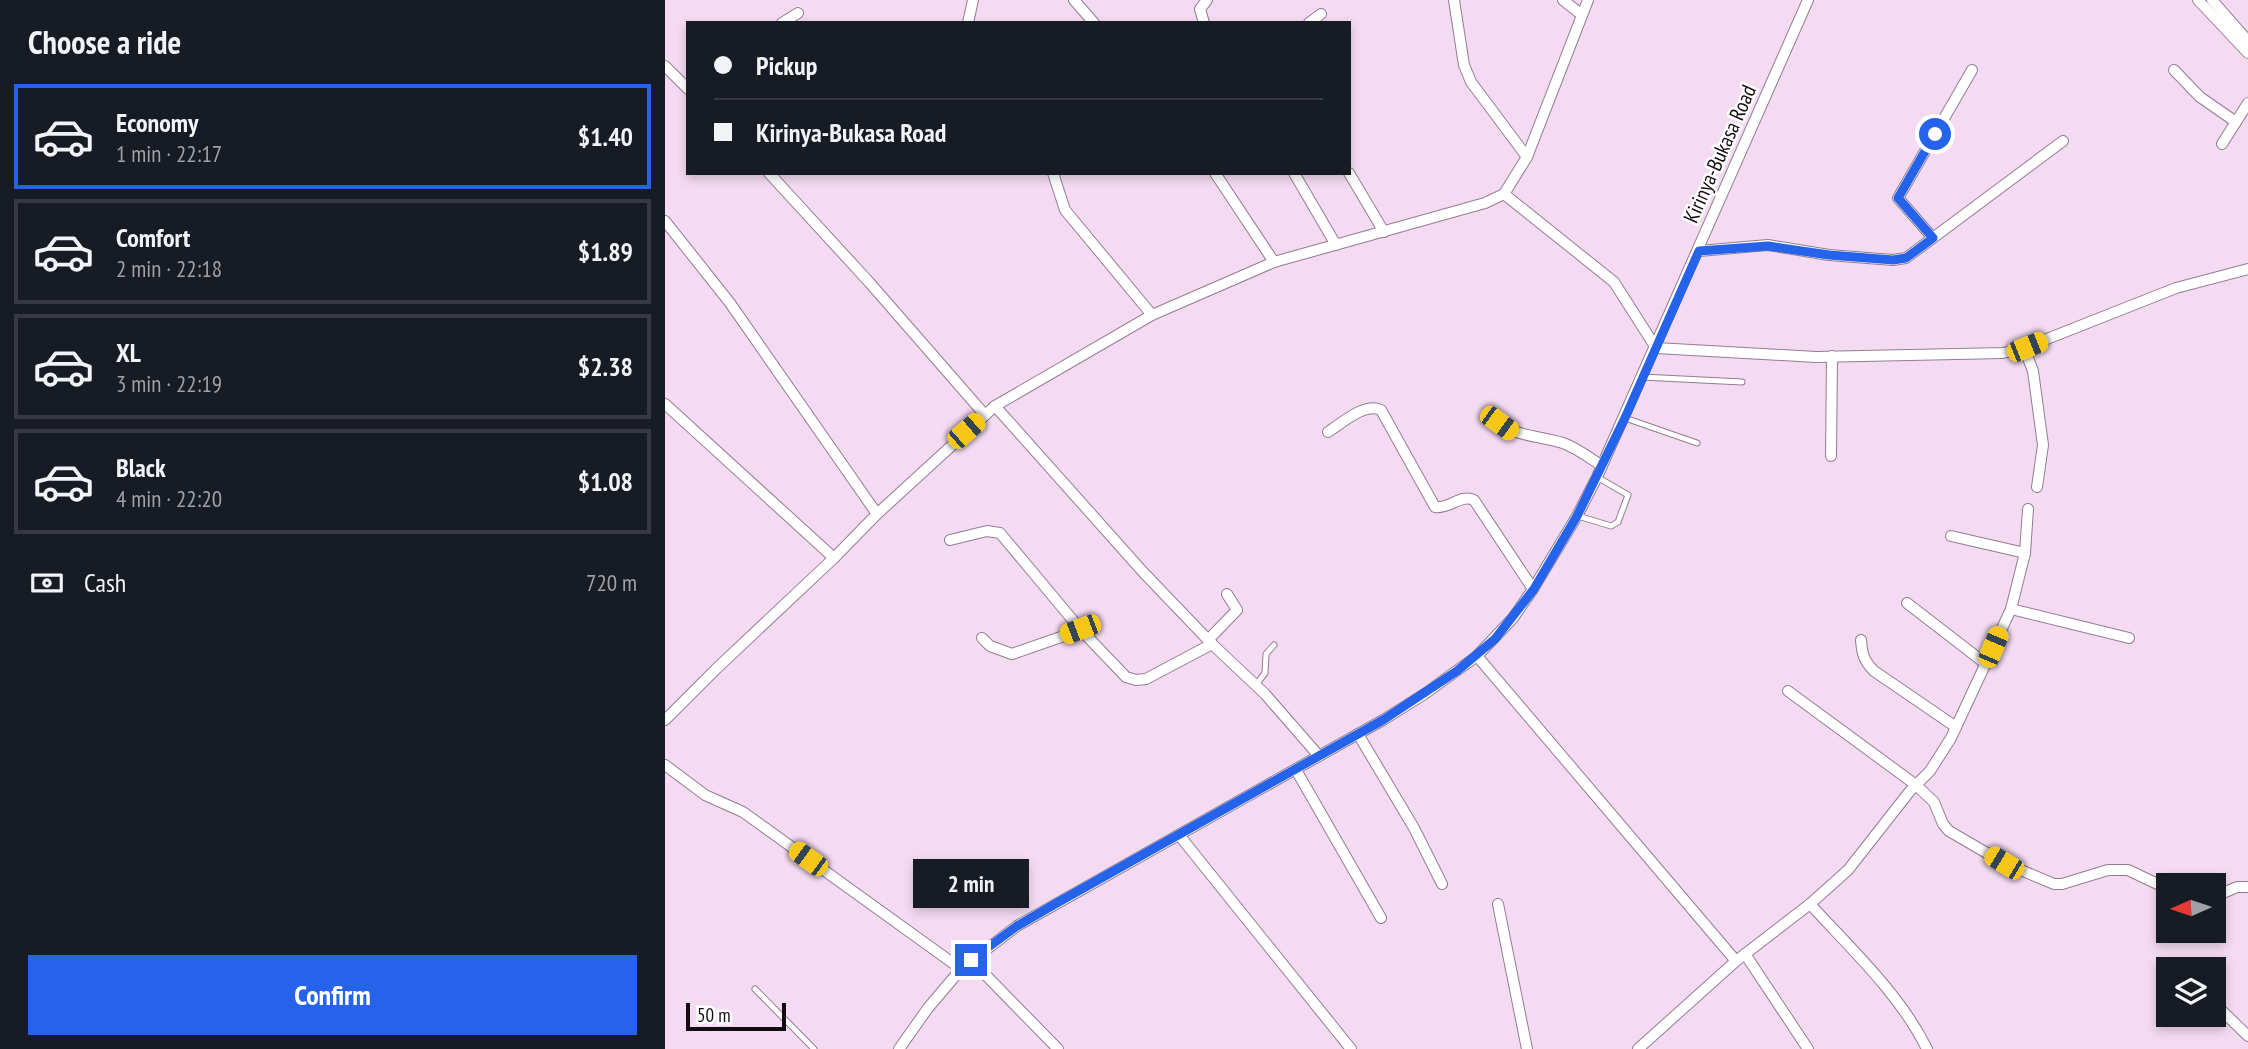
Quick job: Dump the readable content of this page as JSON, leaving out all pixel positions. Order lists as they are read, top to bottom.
{
  "streets": {
    "street": ["Kirinya-Bukasa Road"]
  },
  "scale_bar": "50 m",
  "north": "left",
  "page": {
    "heading": "Choose a ride",
    "banner": ["Pickup", "Kirinya-Bukasa Road"],
    "list": [
      {
        "name": "Economy",
        "note": "1 min · 22:17",
        "value": "$1.40"
      },
      {
        "name": "Comfort",
        "note": "2 min · 22:18",
        "value": "$1.89"
      },
      {
        "name": "XL",
        "note": "3 min · 22:19",
        "value": "$2.38"
      },
      {
        "name": "Black",
        "note": "4 min · 22:20",
        "value": "$1.08"
      }
    ],
    "pay": ["Cash", "720 m"],
    "bubble": "2 min",
    "buttons": "Confirm",
    "scale": "50 m"
  }
}
